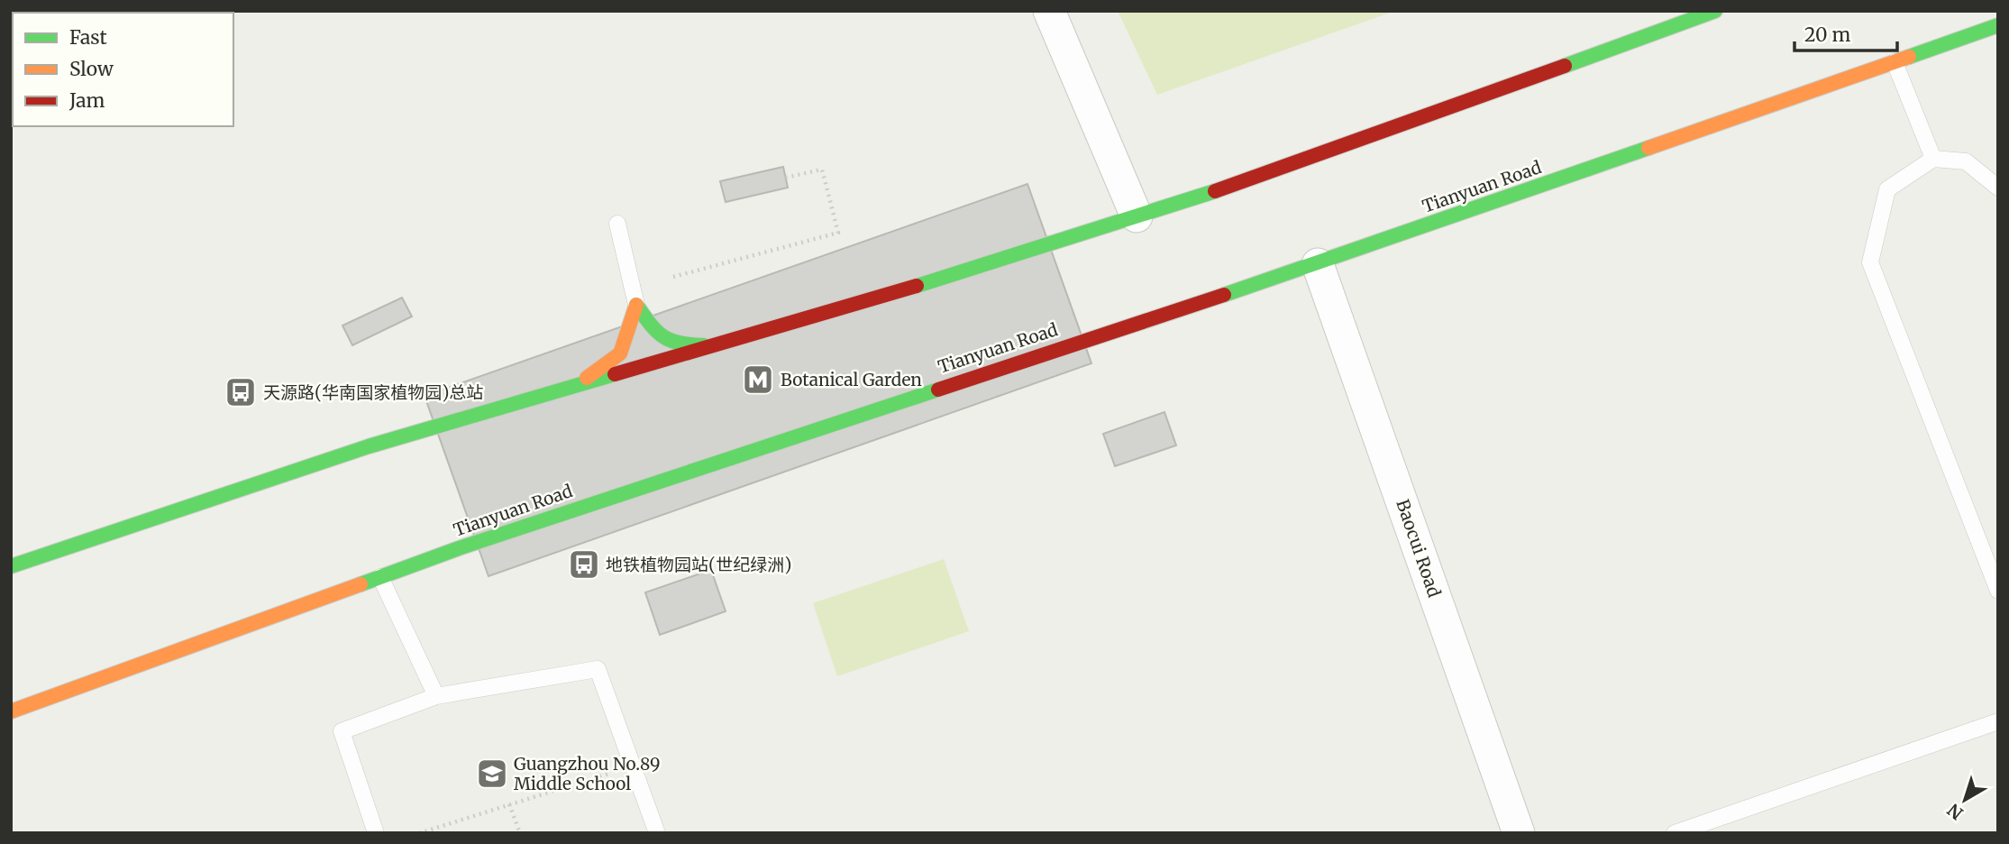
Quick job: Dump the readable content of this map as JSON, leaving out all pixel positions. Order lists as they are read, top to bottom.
{
  "streets": {
    "highway": ["Tianyuan Road"],
    "street": ["Baocui Road"]
  },
  "crossings": [
    ["Tianyuan Road", "Baocui Road"]
  ],
  "places": {
    "metro station": ["Botanical Garden"],
    "bus stop": ["天源路(华南国家植物园)总站", "地铁植物园站(世纪绿洲)"],
    "school or university": ["Guangzhou No.89 Middle School"]
  },
  "legend": ["Fast", "Slow", "Jam"],
  "scale_bar": "20 m",
  "north": "bottom left"
}
